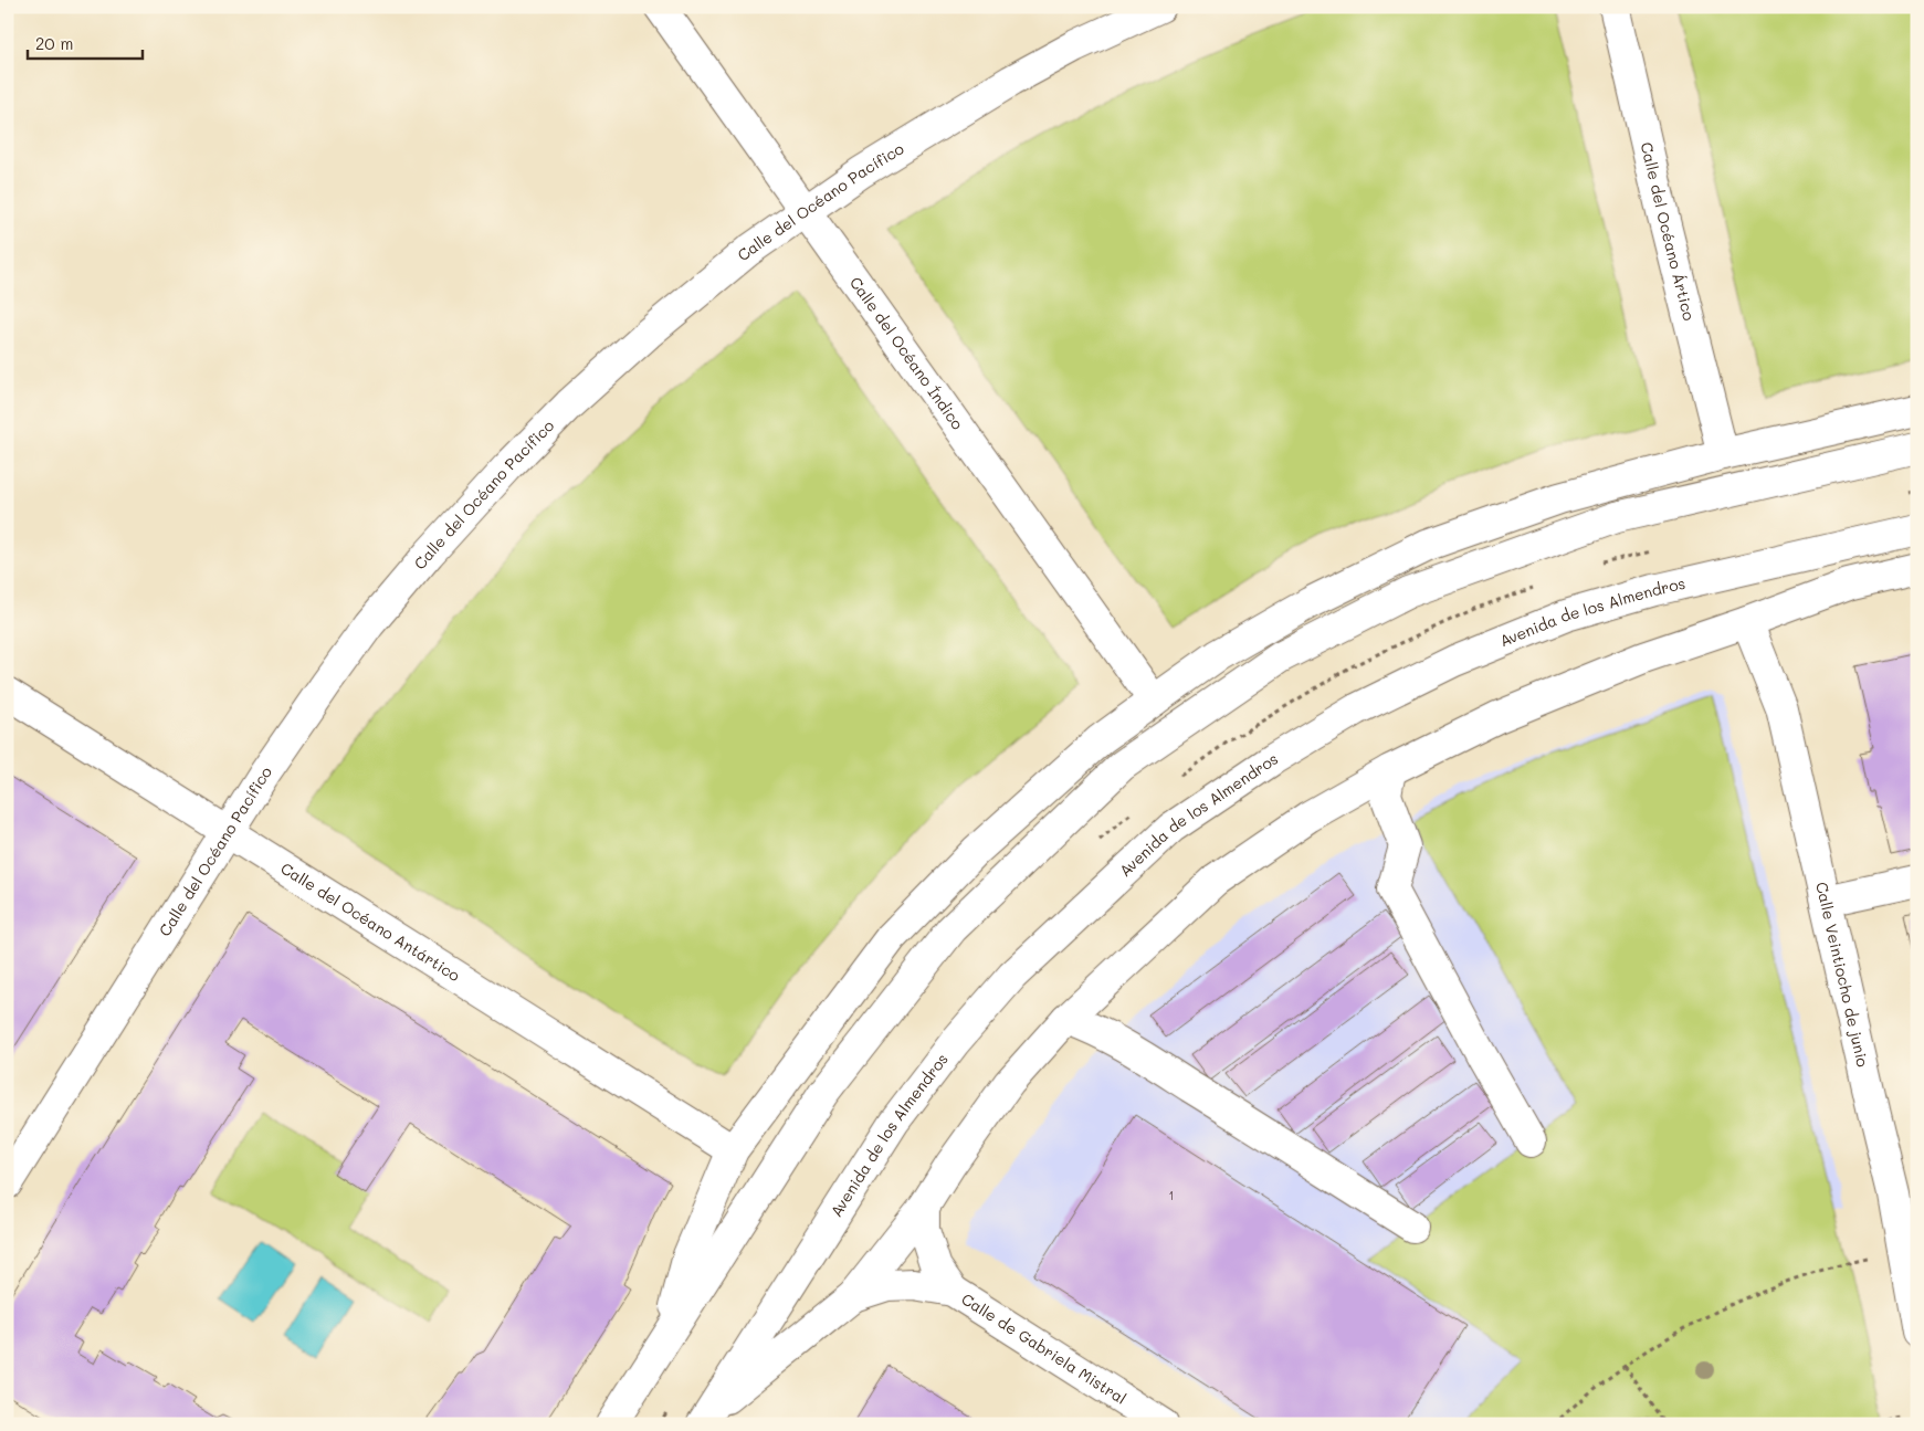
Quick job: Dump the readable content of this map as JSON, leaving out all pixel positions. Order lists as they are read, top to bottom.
{
  "streets": {
    "street": [
      "Calle del Océano Pacífico",
      "Calle del Océano Ártico",
      "Calle del Océano Índico",
      "Avenida de los Almendros",
      "Calle del Océano Antártico",
      "Calle Veintiocho de junio",
      "Calle de Gabriela Mistral"
    ]
  },
  "crossings": [
    ["Calle del Océano Pacífico", "Calle del Océano Índico"],
    ["Calle del Océano Pacífico", "Calle del Océano Antártico"],
    ["Avenida de los Almendros", "Calle Veintiocho de junio"],
    ["Avenida de los Almendros", "Calle de Gabriela Mistral"]
  ],
  "house_numbers": ["1"],
  "scale_bar": "20 m"
}
